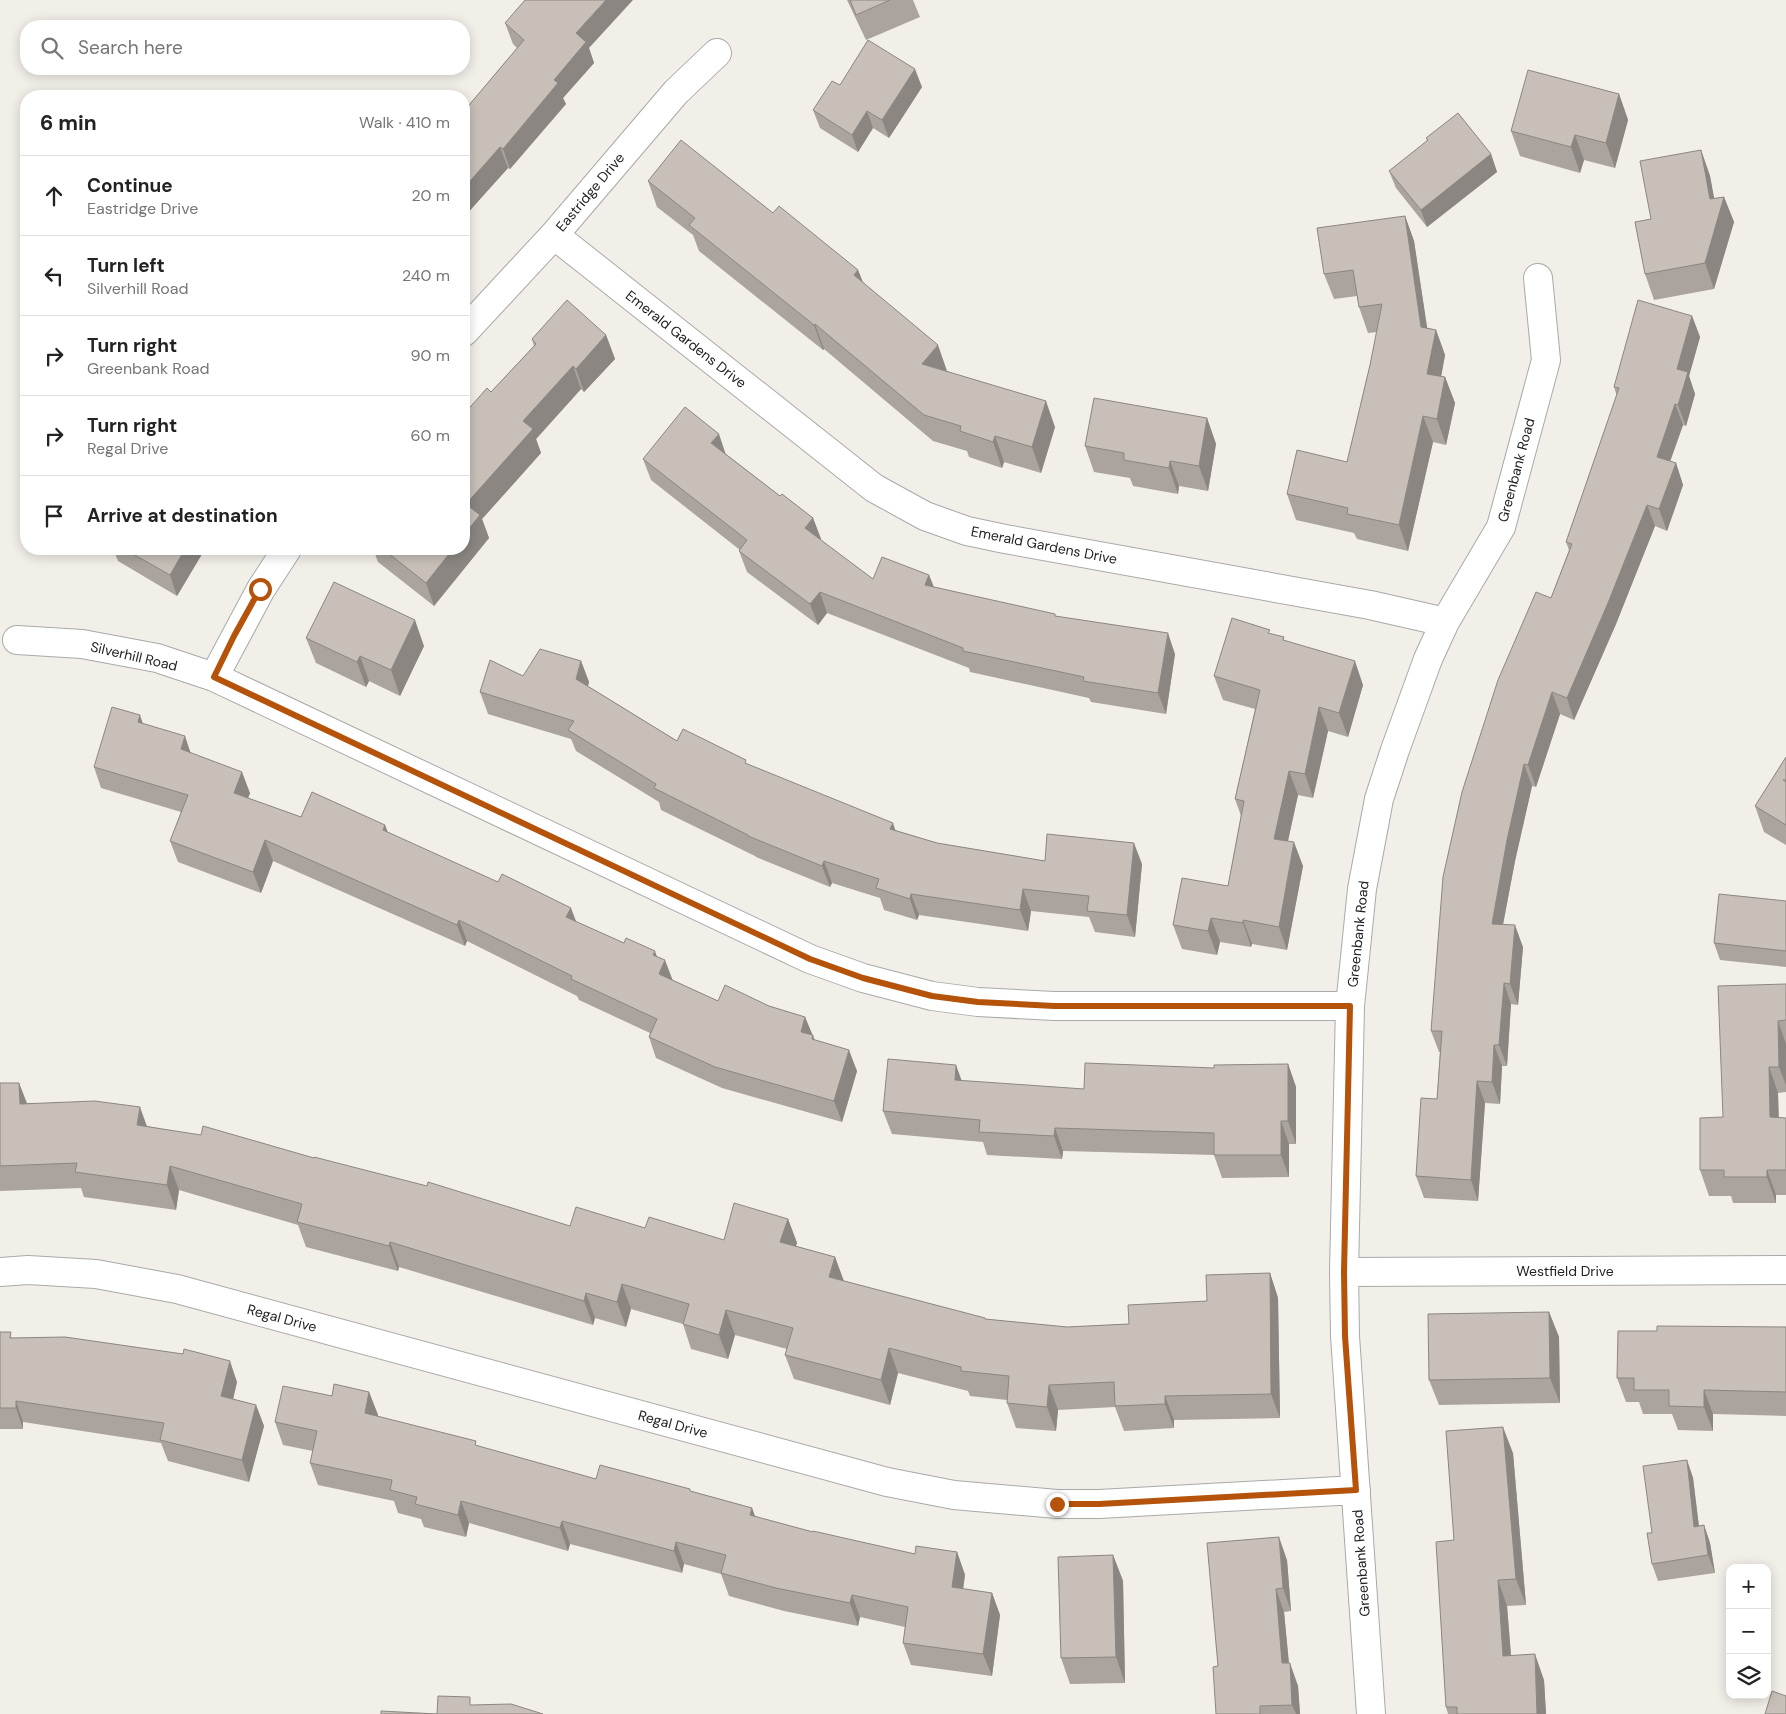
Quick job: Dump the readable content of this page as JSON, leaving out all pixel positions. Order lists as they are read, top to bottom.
{
  "streets": {
    "street": [
      "Eastridge Drive",
      "Emerald Gardens Drive",
      "Greenbank Road",
      "Silverhill Road",
      "Westfield Drive",
      "Regal Drive"
    ]
  },
  "crossings": [
    ["Eastridge Drive", "Emerald Gardens Drive"],
    ["Emerald Gardens Drive", "Greenbank Road"],
    ["Greenbank Road", "Silverhill Road"],
    ["Greenbank Road", "Westfield Drive"],
    ["Greenbank Road", "Regal Drive"]
  ],
  "page": {
    "search": "Search here",
    "heading": ["6 min", "Walk · 410 m"],
    "list": [
      ["Continue", "Eastridge Drive", "20 m"],
      ["Turn left", "Silverhill Road", "240 m"],
      ["Turn right", "Greenbank Road", "90 m"],
      ["Turn right", "Regal Drive", "60 m"],
      "Arrive at destination"
    ],
    "map_buttons": ["+", "−"]
  }
}
